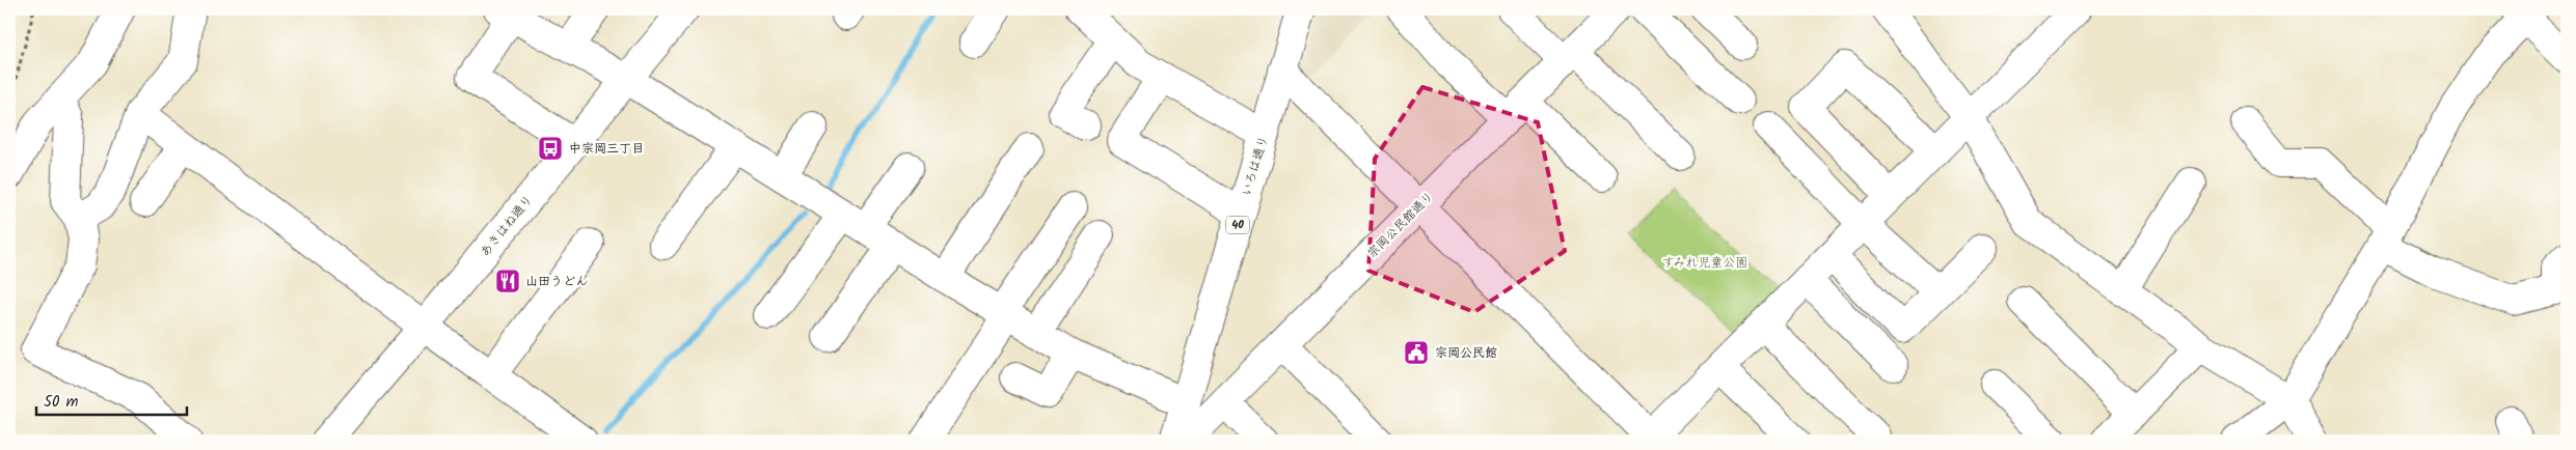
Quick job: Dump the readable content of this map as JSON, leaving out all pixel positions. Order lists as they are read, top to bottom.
{
  "streets": {
    "street": [
      "いろは通り",
      "40",
      "宗岡公民館通り",
      "あきはね通り"
    ]
  },
  "crossings": [
    ["いろは通り", "宗岡公民館通り"]
  ],
  "parks": ["すみれ児童公園"],
  "places": {
    "bus stop": ["中宗岡三丁目"],
    "restaurant": ["山田うどん"],
    "public building": ["宗岡公民館"]
  },
  "scale_bar": "50 m"
}
